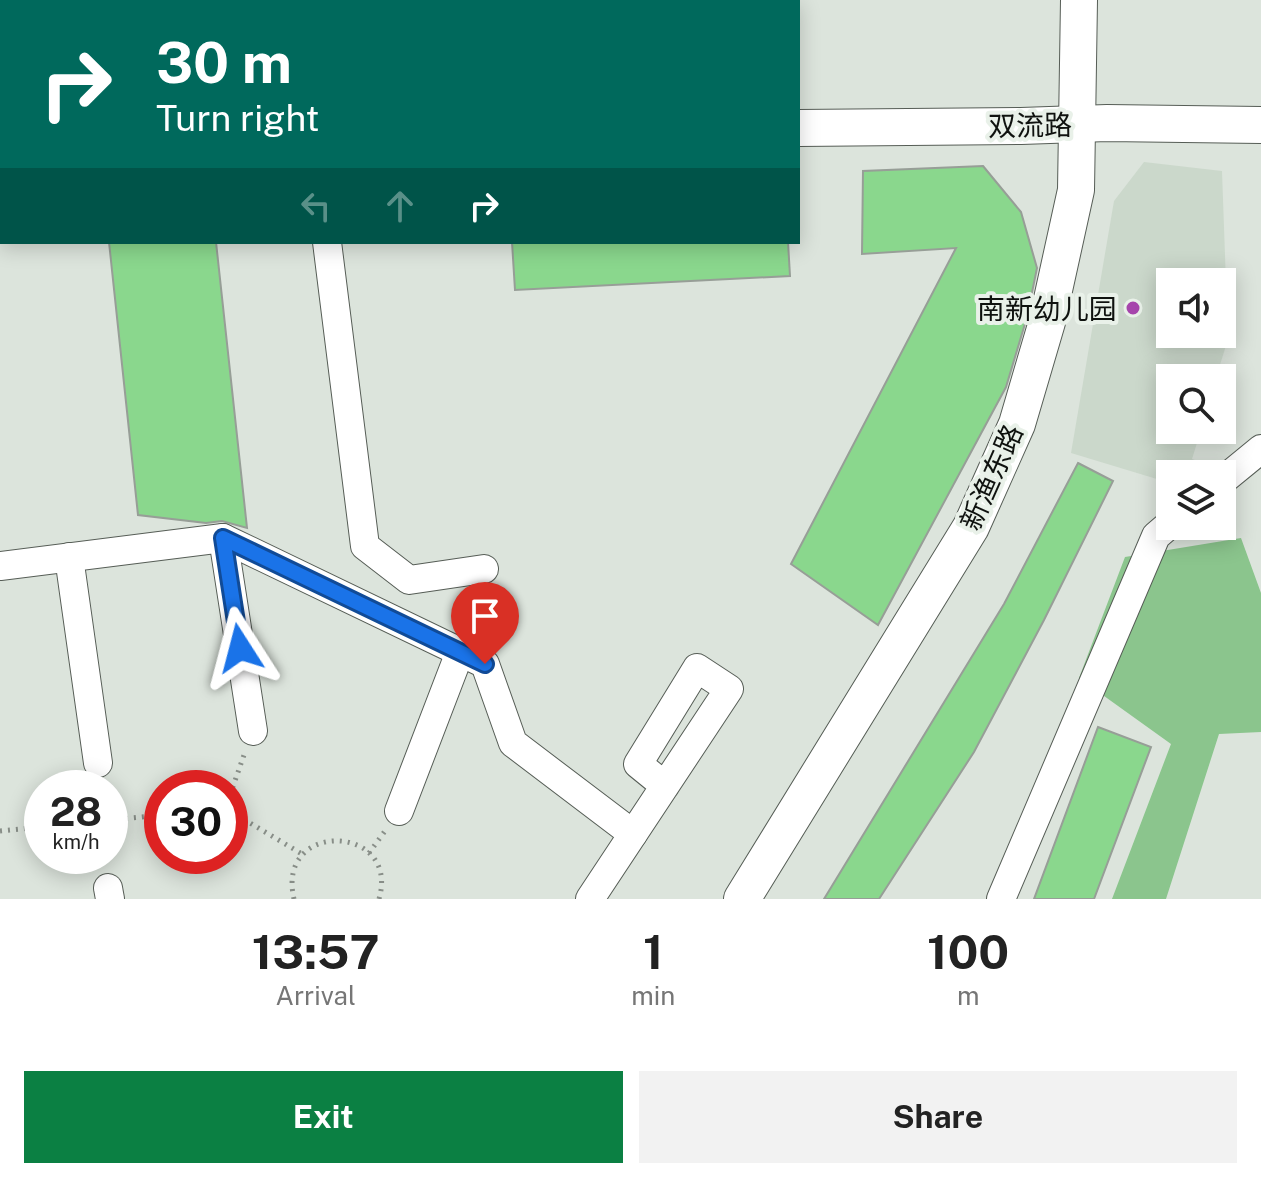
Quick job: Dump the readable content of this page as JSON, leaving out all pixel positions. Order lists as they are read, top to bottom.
{
  "streets": {
    "street": ["双流路", "新渔东路"]
  },
  "crossings": [
    ["双流路", "新渔东路"]
  ],
  "places": ["南新幼儿园"],
  "page": {
    "turn": ["30 m", "Turn right"],
    "speed": "28 km/h",
    "limit": "30",
    "eta": [
      "13:57",
      "Arrival",
      "1",
      "min",
      "100",
      "m"
    ],
    "buttons": ["Exit", "Share"]
  }
}
